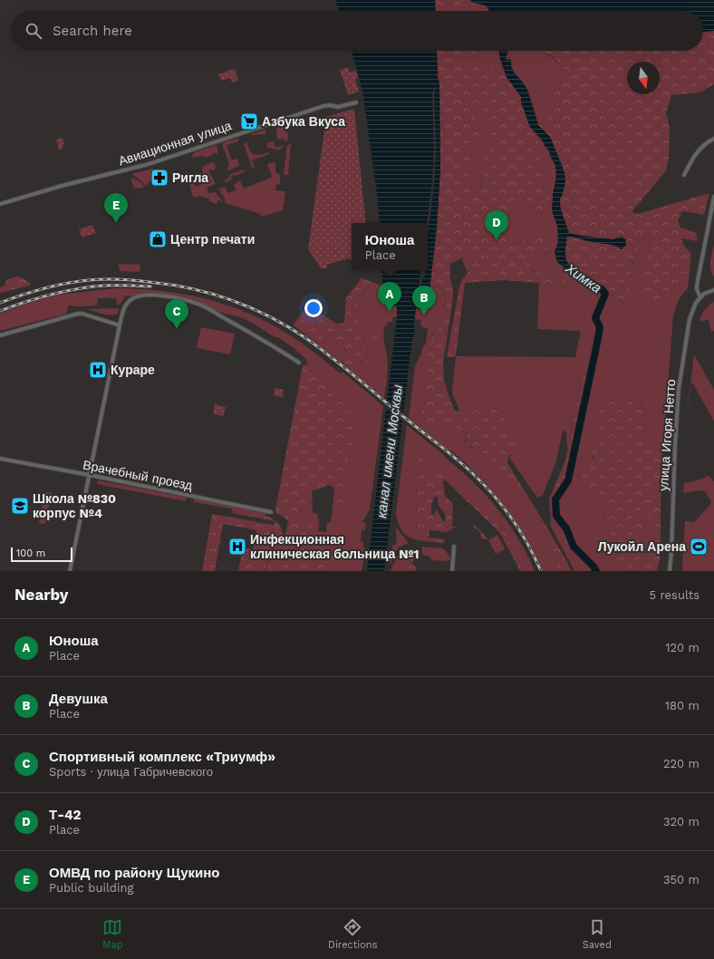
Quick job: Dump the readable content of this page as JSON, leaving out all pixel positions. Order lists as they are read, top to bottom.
{
  "streets": {
    "street": ["Авиационная улица", "улица Игоря Нетто", "Врачебный проезд"]
  },
  "water": ["Химка", "канал имени Москвы"],
  "places": {
    "supermarket": ["Азбука Вкуса"],
    "pharmacy": ["Ригла"],
    "shop": ["Центр печати"],
    "hospital": ["Кураре", "Инфекционная клиническая больница №1"],
    "school or university": ["Школа №830 корпус №4"],
    "sports": ["Лукойл Арена"]
  },
  "scale_bar": "100 m",
  "north": "bottom",
  "page": {
    "search": "Search here",
    "pins": [
      "E",
      "D",
      "A",
      "B",
      "C"
    ],
    "popup": ["Юноша", "Place"],
    "scale": "100 m",
    "heading": ["Nearby", "5 results"],
    "list": [
      {
        "mark": "A",
        "name": "Юноша",
        "note": "Place",
        "value": "120 m"
      },
      {
        "mark": "B",
        "name": "Девушка",
        "note": "Place",
        "value": "180 m"
      },
      {
        "mark": "C",
        "name": "Спортивный комплекс «Триумф»",
        "note": "Sports · улица Габричевского",
        "value": "220 m"
      },
      {
        "mark": "D",
        "name": "Т-42",
        "note": "Place",
        "value": "320 m"
      },
      {
        "mark": "E",
        "name": "ОМВД по району Щукино",
        "note": "Public building",
        "value": "350 m"
      }
    ],
    "nav": ["Map", "Directions", "Saved"]
  }
}
